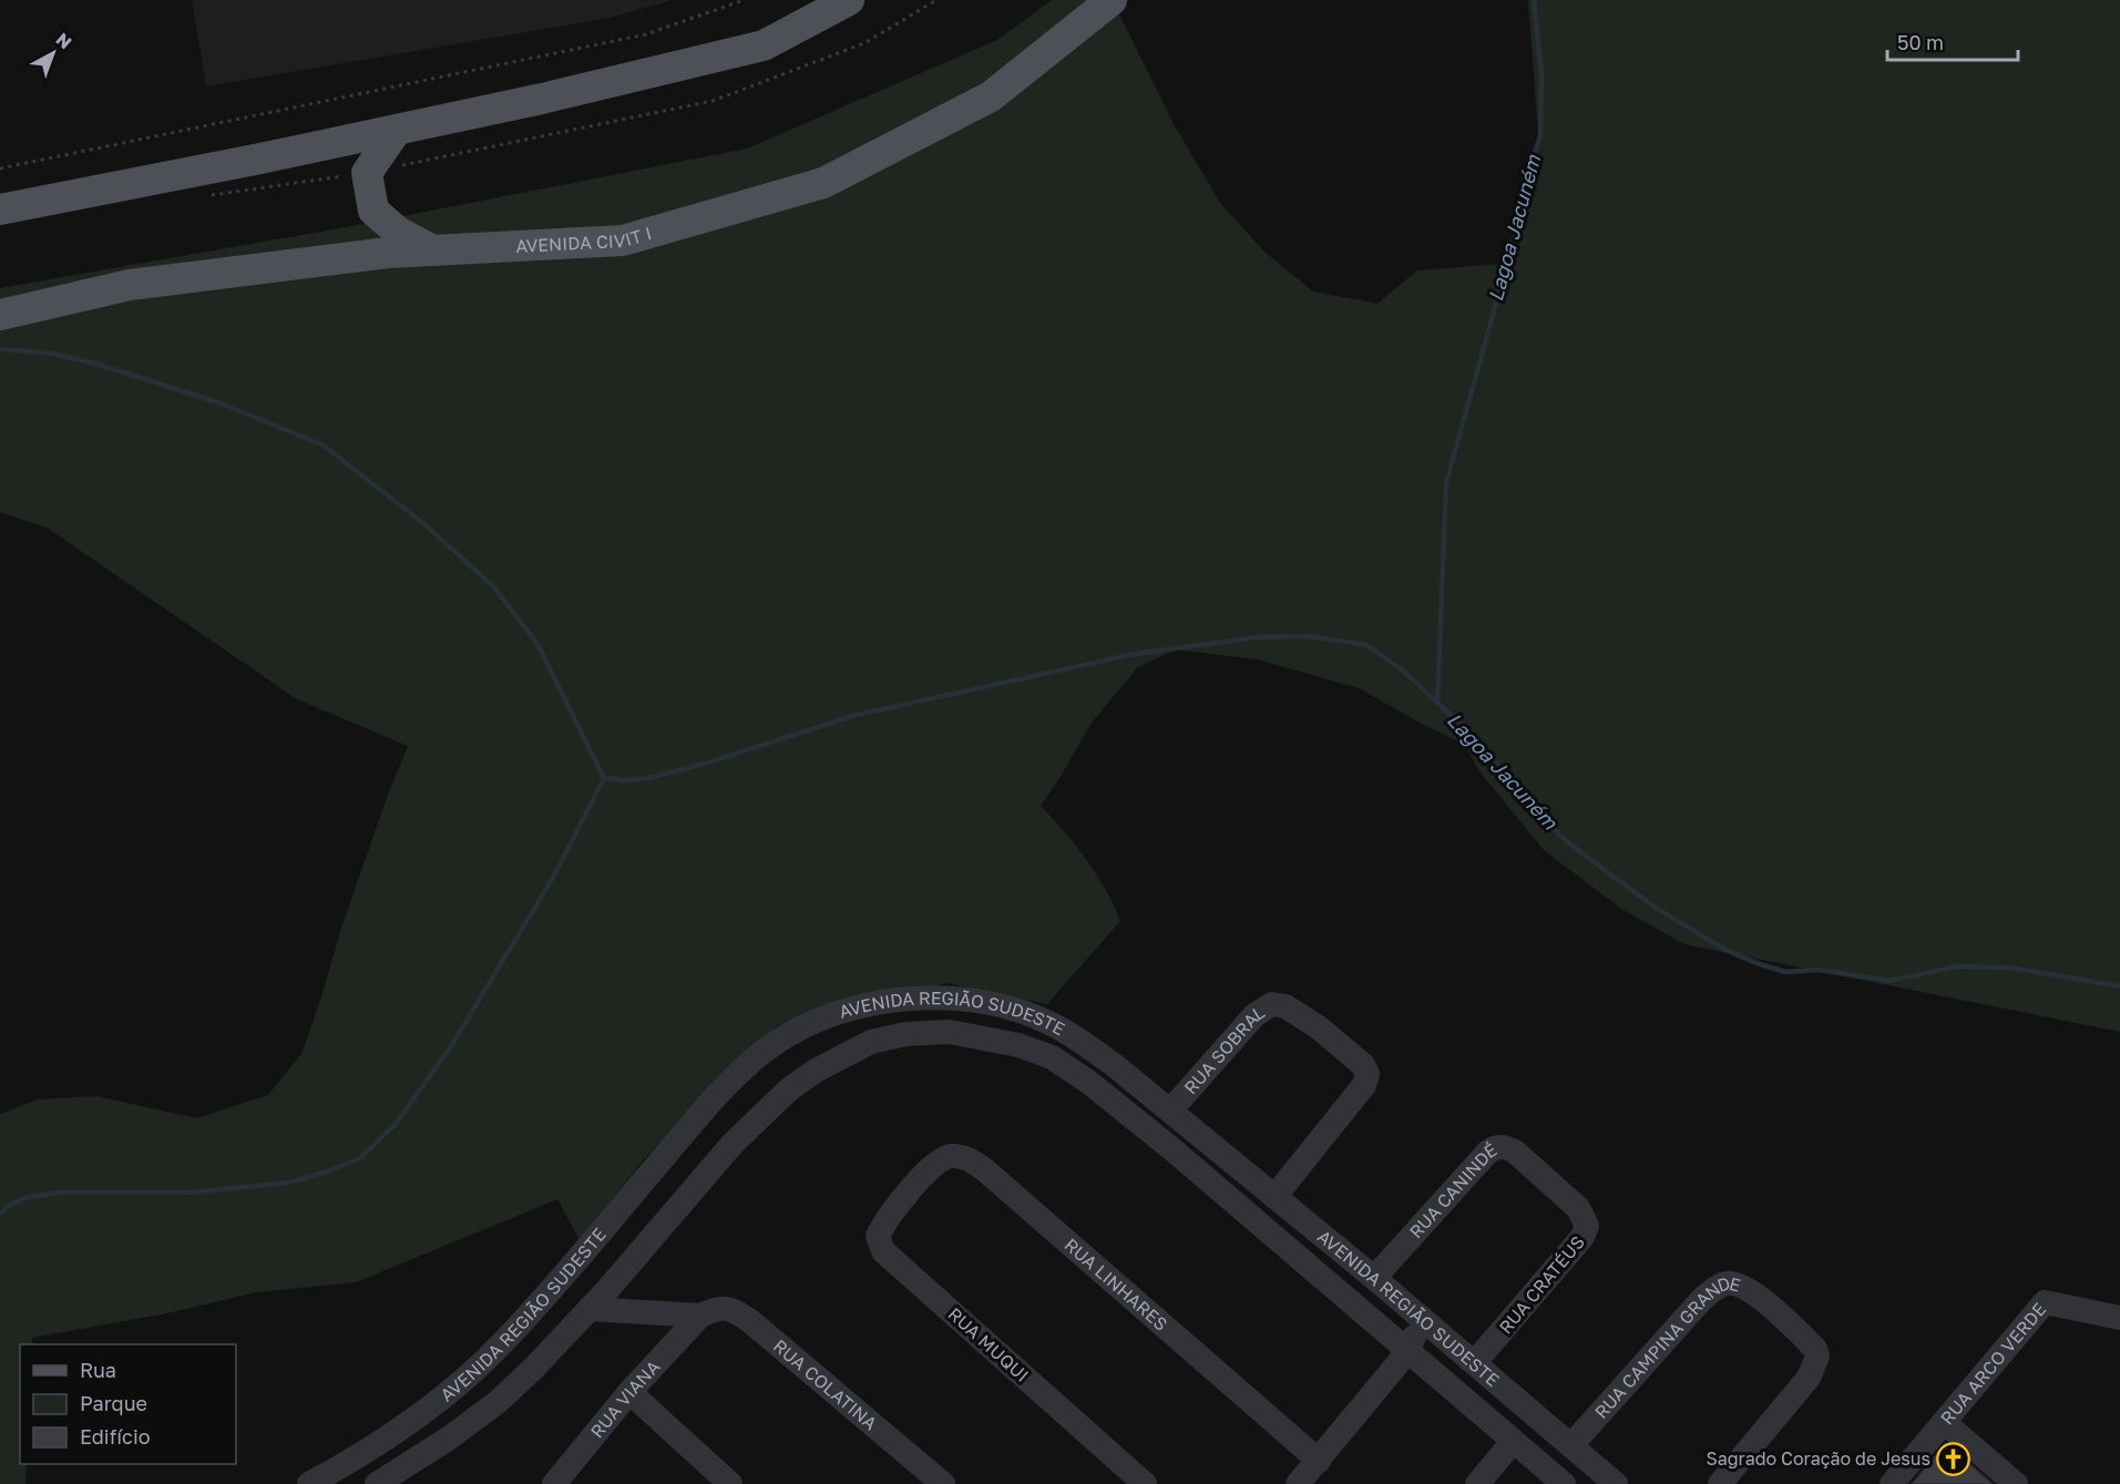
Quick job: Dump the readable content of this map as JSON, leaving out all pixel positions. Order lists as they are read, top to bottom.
{
  "streets": {
    "main road": ["AVENIDA CIVIT I"],
    "street": [
      "AVENIDA REGIÃO SUDESTE",
      "RUA SOBRAL",
      "RUA CANINDÉ",
      "RUA LINHARES",
      "RUA CRATÉUS",
      "RUA MUQUI",
      "RUA CAMPINA GRANDE",
      "RUA ARCO VERDE",
      "RUA COLATINA",
      "RUA VIANA"
    ]
  },
  "crossings": [
    ["AVENIDA REGIÃO SUDESTE", "RUA SOBRAL"],
    ["AVENIDA REGIÃO SUDESTE", "RUA CANINDÉ"],
    ["AVENIDA REGIÃO SUDESTE", "RUA CRATÉUS"],
    ["AVENIDA REGIÃO SUDESTE", "RUA CAMPINA GRANDE"],
    ["AVENIDA REGIÃO SUDESTE", "RUA COLATINA"],
    ["RUA CANINDÉ", "RUA CRATÉUS"],
    ["RUA LINHARES", "RUA MUQUI"],
    ["RUA COLATINA", "RUA VIANA"]
  ],
  "water": ["Lagoa Jacuném"],
  "places": {
    "church": ["Sagrado Coração de Jesus"]
  },
  "legend": ["Rua", "Parque", "Edifício"],
  "scale_bar": "50 m",
  "north": "top right"
}
